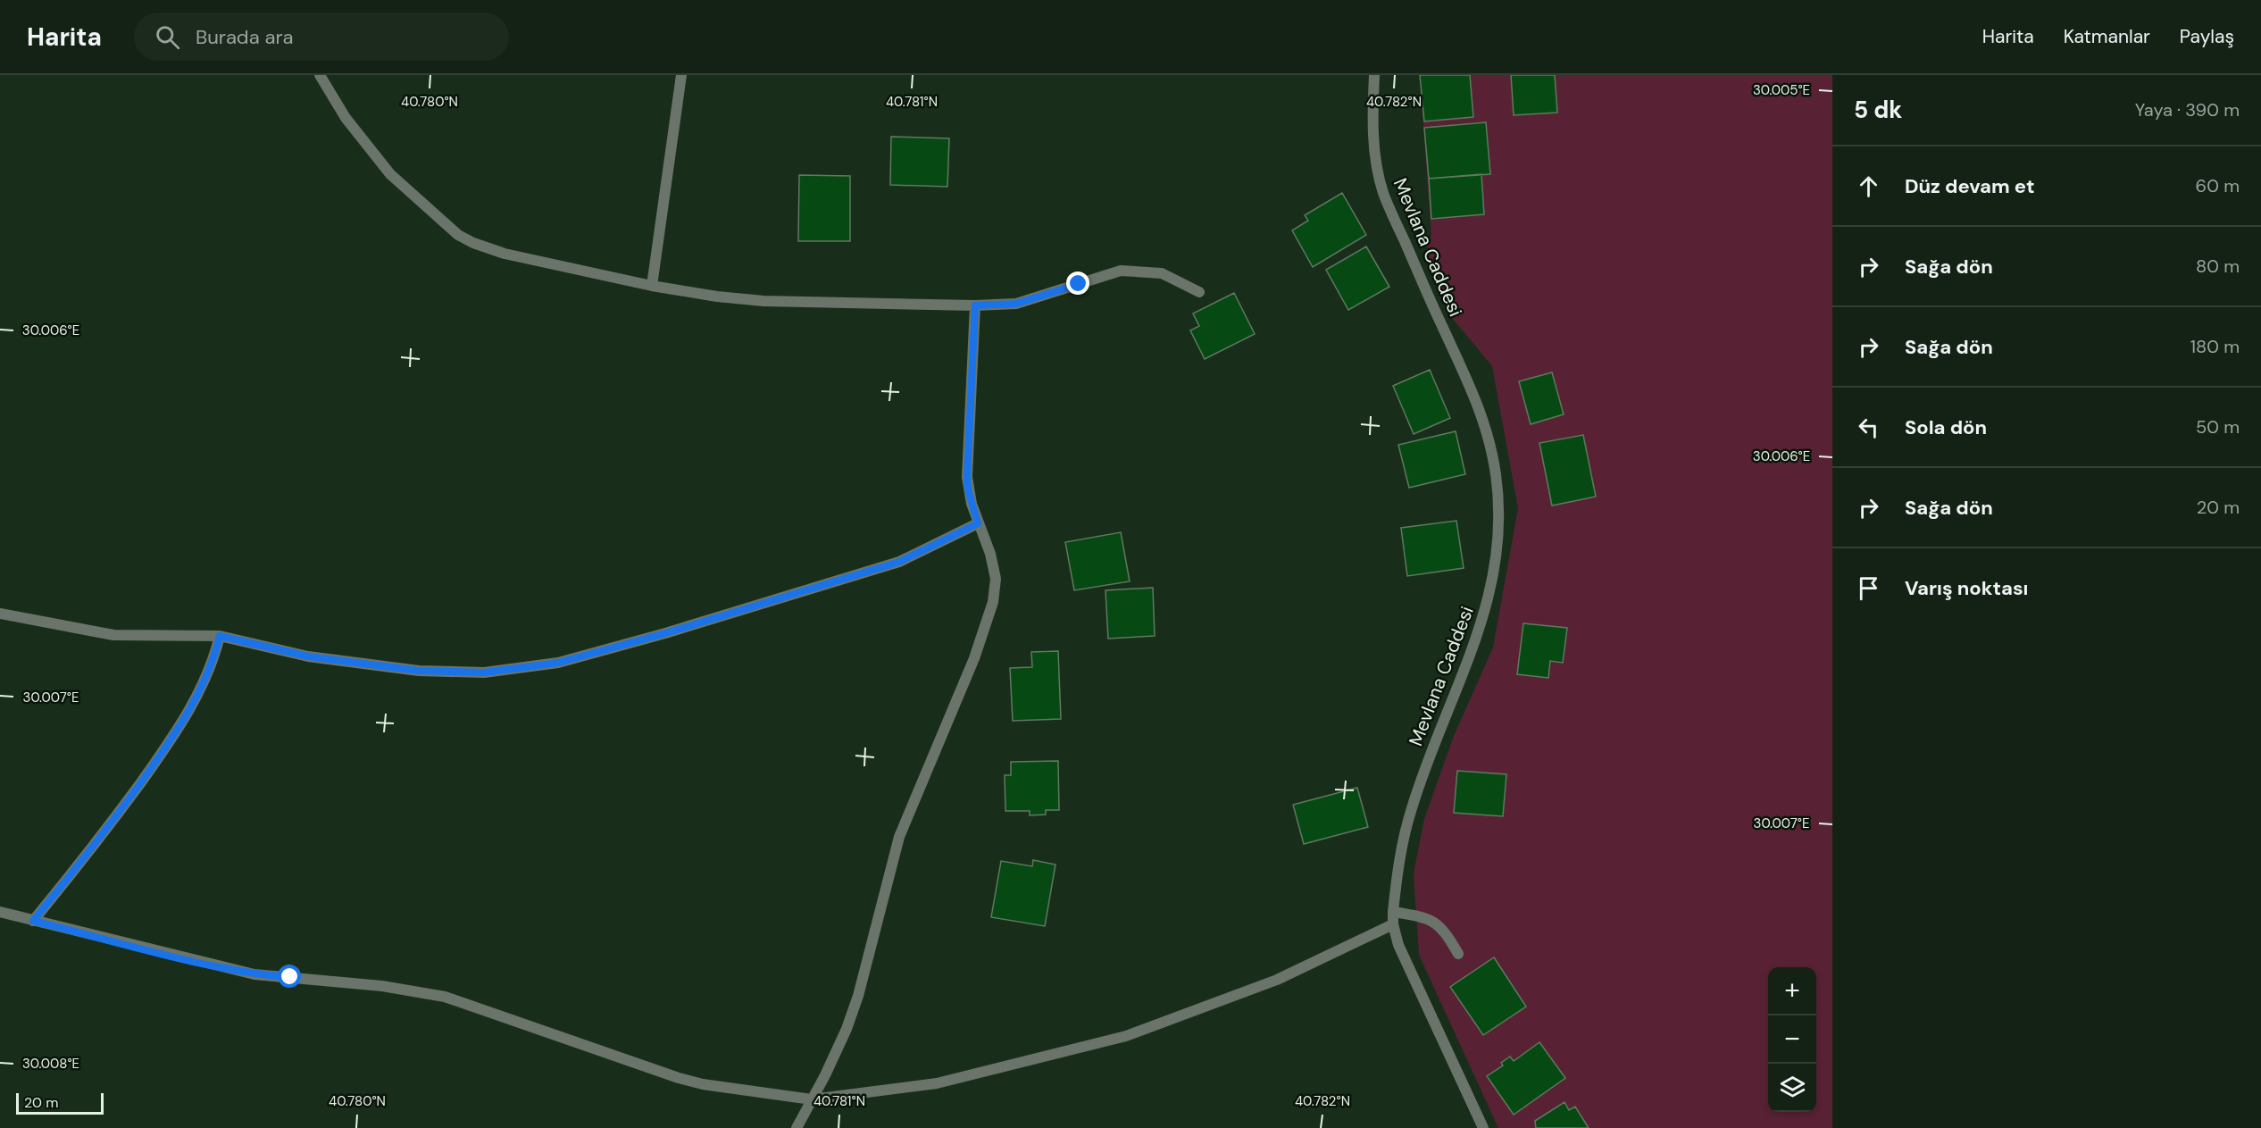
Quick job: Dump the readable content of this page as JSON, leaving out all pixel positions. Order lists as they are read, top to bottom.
{
  "streets": {
    "street": ["Mevlana Caddesi"]
  },
  "scale_bar": "20 m",
  "page": {
    "header": "Harita",
    "search": "Burada ara",
    "nav": ["Harita", "Katmanlar", "Paylaş"],
    "heading": ["5 dk", "Yaya · 390 m"],
    "list": [
      ["Düz devam et", "60 m"],
      ["Sağa dön", "80 m"],
      ["Sağa dön", "180 m"],
      ["Sola dön", "50 m"],
      ["Sağa dön", "20 m"],
      "Varış noktası"
    ],
    "map_buttons": ["+", "−"],
    "scale": "20 m"
  },
  "coordinates": [
    "30.005°E",
    "40.780°N",
    "40.781°N",
    "40.782°N",
    "30.006°E",
    "30.007°E",
    "30.008°E"
  ]
}
